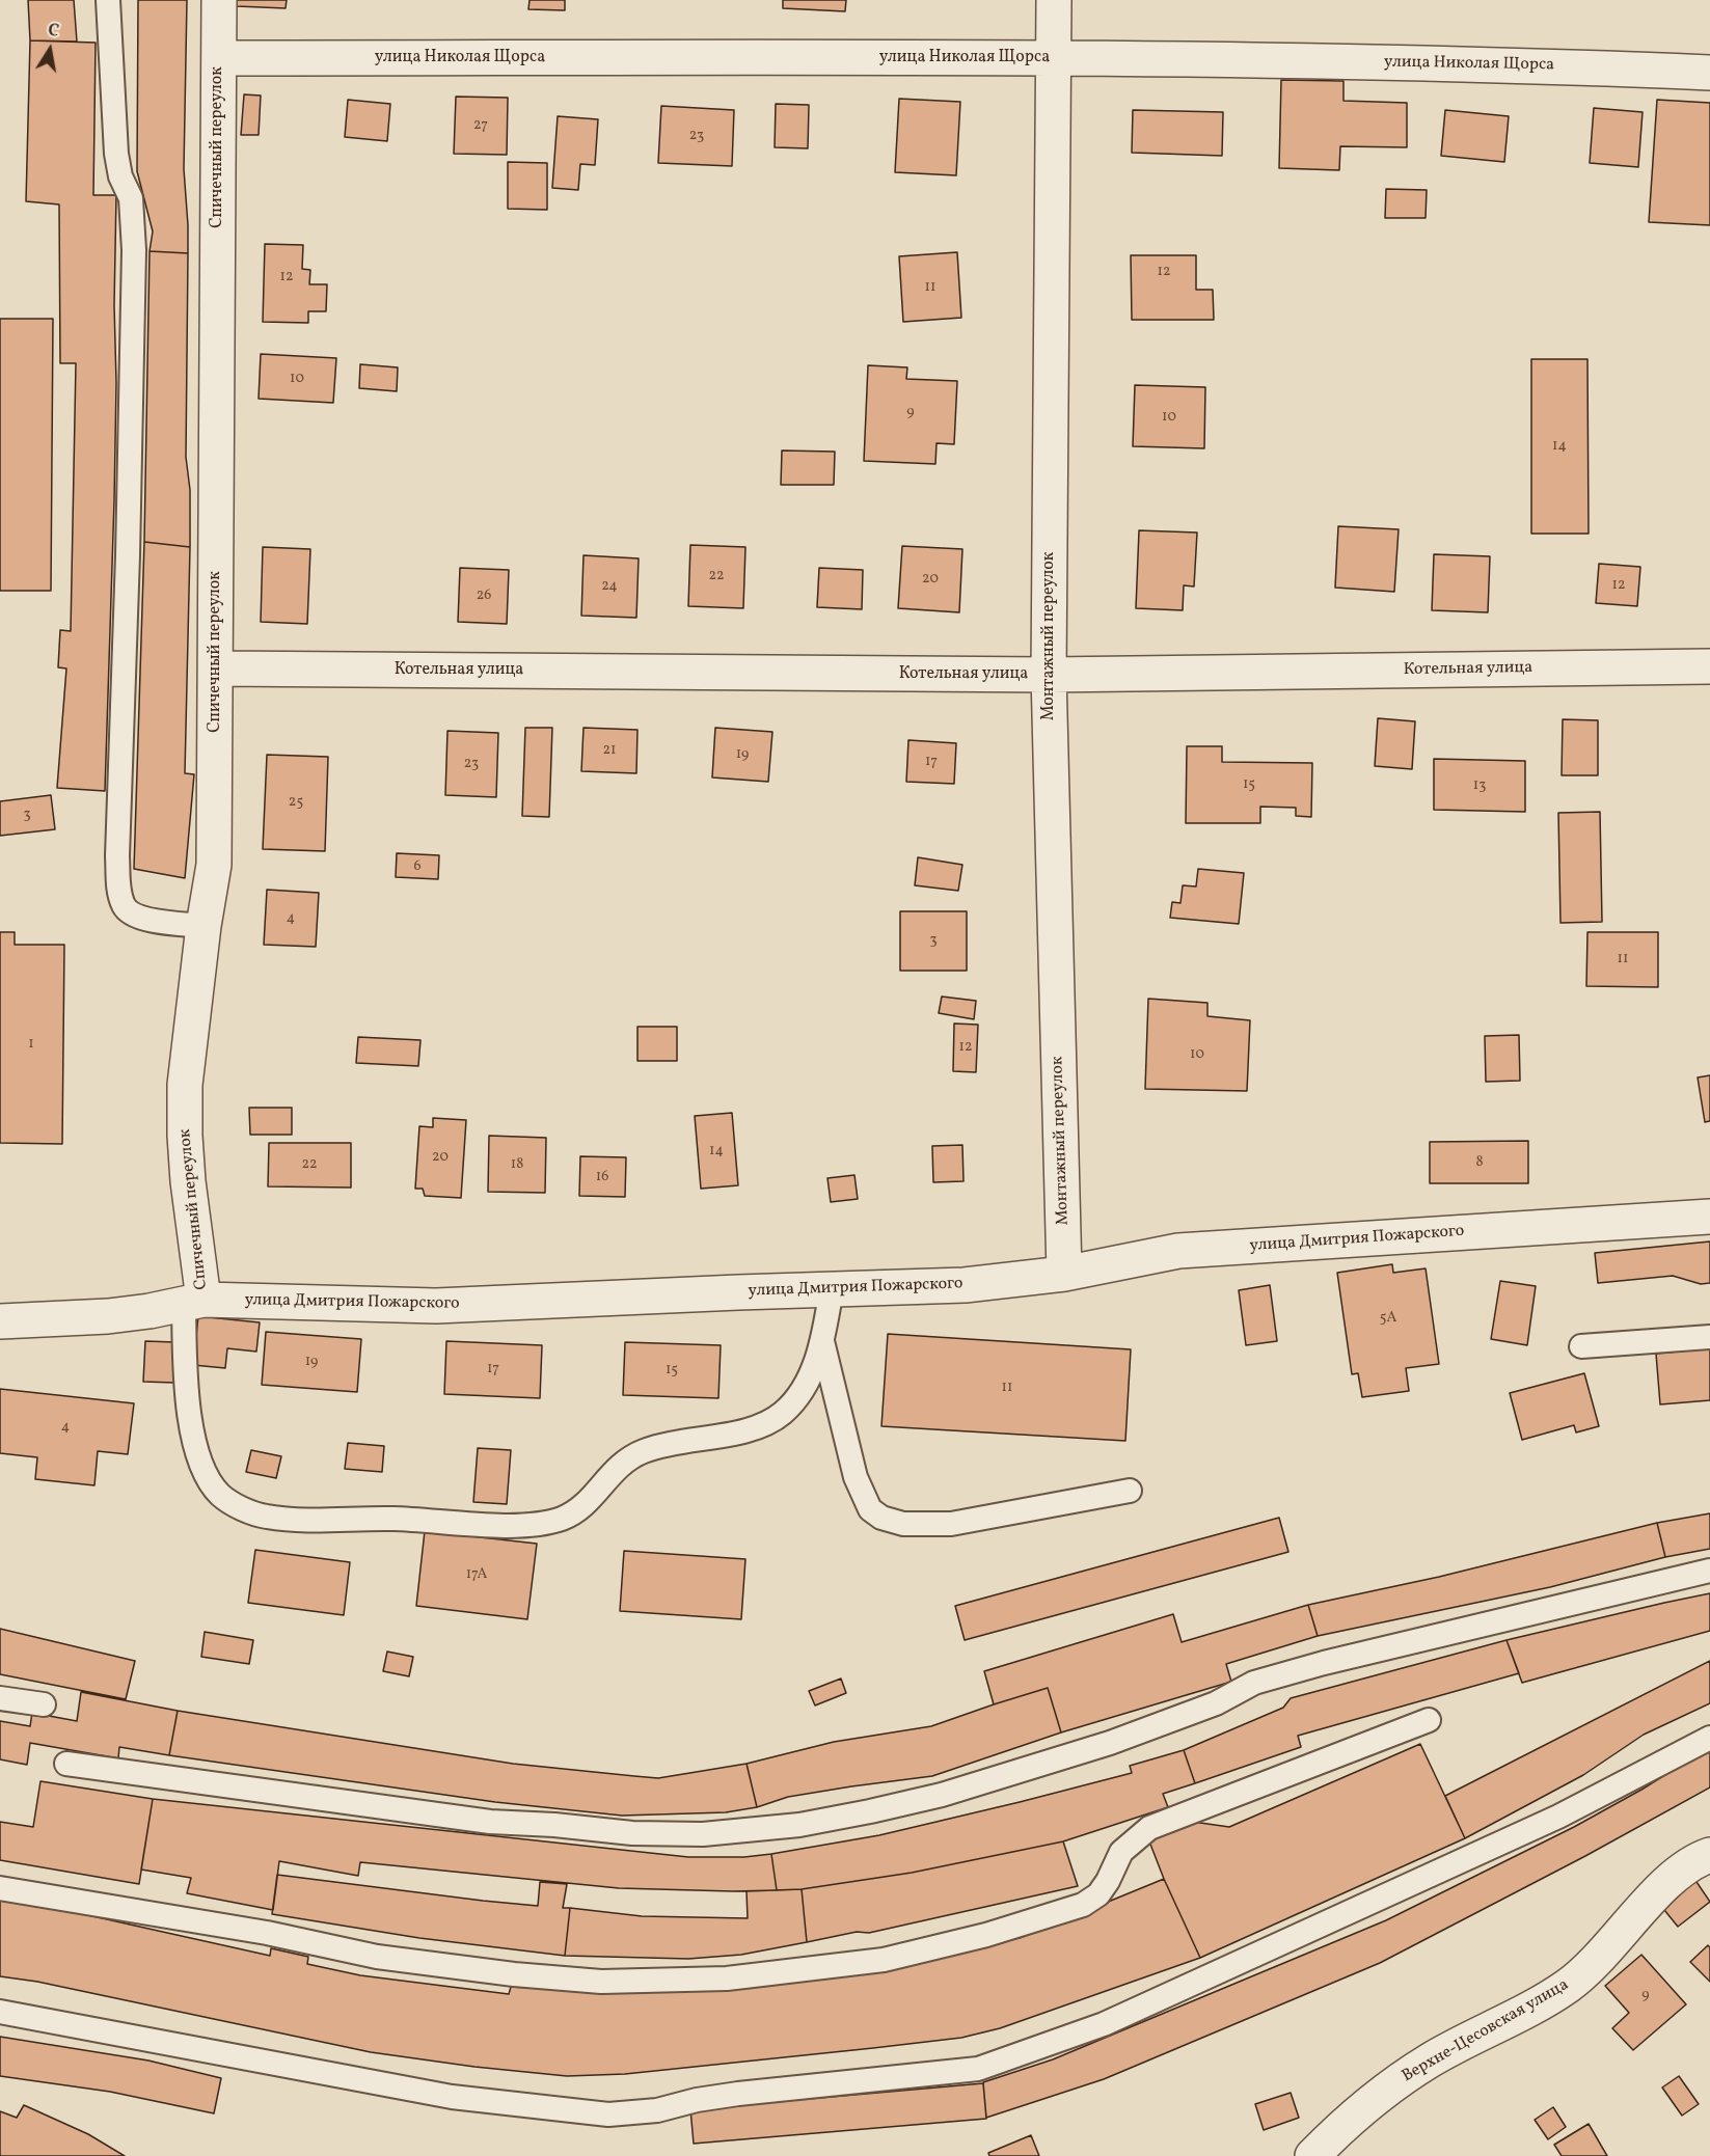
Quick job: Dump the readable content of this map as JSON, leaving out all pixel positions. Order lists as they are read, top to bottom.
{
  "streets": {
    "street": [
      "улица Николая Щорса",
      "Спичечный переулок",
      "Монтажный переулок",
      "Котельная улица",
      "улица Дмитрия Пожарского",
      "Верхне-Цесовская улица"
    ]
  },
  "crossings": [
    ["улица Николая Щорса", "Спичечный переулок"],
    ["улица Николая Щорса", "Монтажный переулок"],
    ["Спичечный переулок", "Котельная улица"],
    ["Спичечный переулок", "улица Дмитрия Пожарского"],
    ["Монтажный переулок", "Котельная улица"],
    ["Монтажный переулок", "улица Дмитрия Пожарского"]
  ],
  "house_numbers": [
    "27",
    "23",
    "12",
    "12",
    "11",
    "10",
    "9",
    "10",
    "14",
    "22",
    "20",
    "12",
    "24",
    "26",
    "21",
    "19",
    "17",
    "23",
    "15",
    "13",
    "25",
    "3",
    "6",
    "4",
    "3",
    "11",
    "1",
    "12",
    "10",
    "14",
    "20",
    "8",
    "22",
    "18",
    "16",
    "5А",
    "19",
    "17",
    "15",
    "11",
    "4",
    "17А",
    "9"
  ],
  "north": "top"
}
